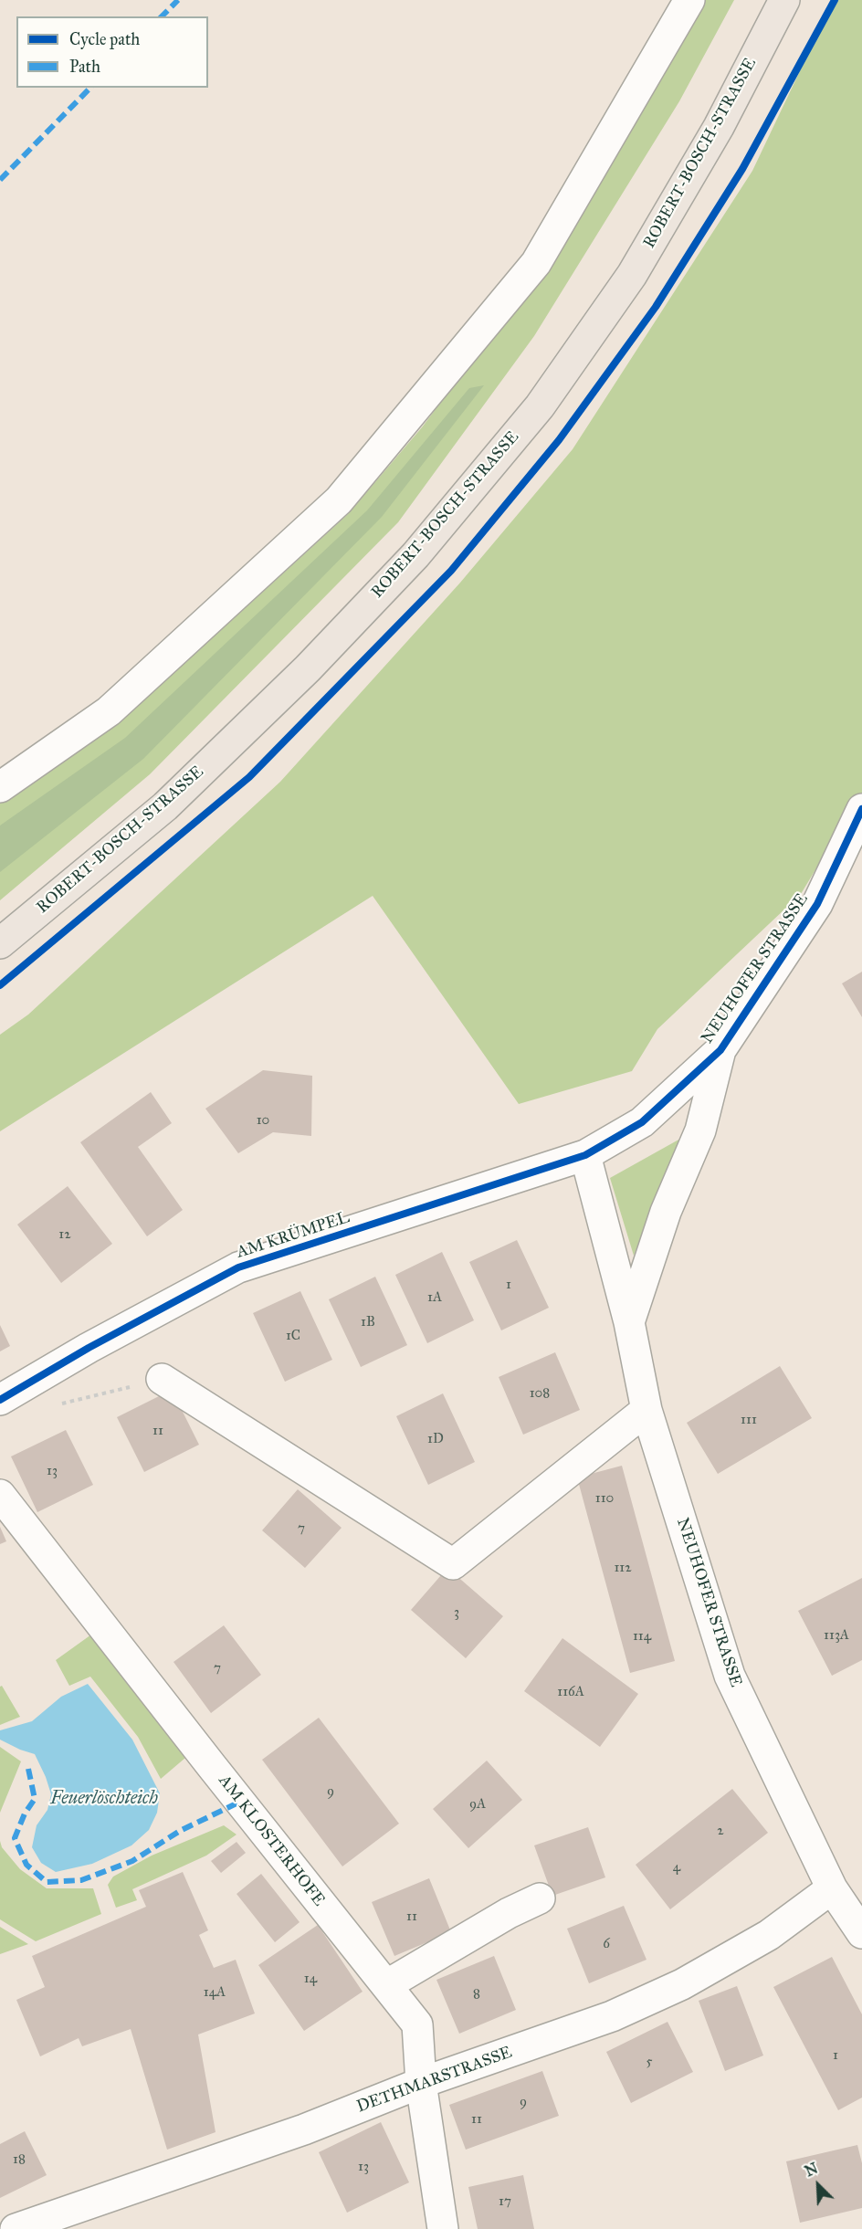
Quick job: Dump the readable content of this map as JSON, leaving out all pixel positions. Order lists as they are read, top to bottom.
{
  "streets": {
    "main road": ["ROBERT-BOSCH-STRASSE"],
    "street": [
      "NEUHOFER STRASSE",
      "AM KRÜMPEL",
      "AM KLOSTERHOFE",
      "DETHMARSTRASSE"
    ]
  },
  "crossings": [
    ["NEUHOFER STRASSE", "AM KRÜMPEL"],
    ["NEUHOFER STRASSE", "DETHMARSTRASSE"],
    ["AM KLOSTERHOFE", "DETHMARSTRASSE"]
  ],
  "water": ["Feuerlöschteich"],
  "house_numbers": [
    "10",
    "12",
    "1",
    "1A",
    "1B",
    "1C",
    "108",
    "111",
    "11",
    "1D",
    "13",
    "110",
    "7",
    "112",
    "3",
    "113A",
    "114",
    "7",
    "116A",
    "9",
    "9A",
    "2",
    "4",
    "11",
    "6",
    "14",
    "14A",
    "8",
    "1",
    "5",
    "9",
    "11",
    "18",
    "13",
    "17"
  ],
  "legend": ["Cycle path", "Path"],
  "north": "top left"
}
